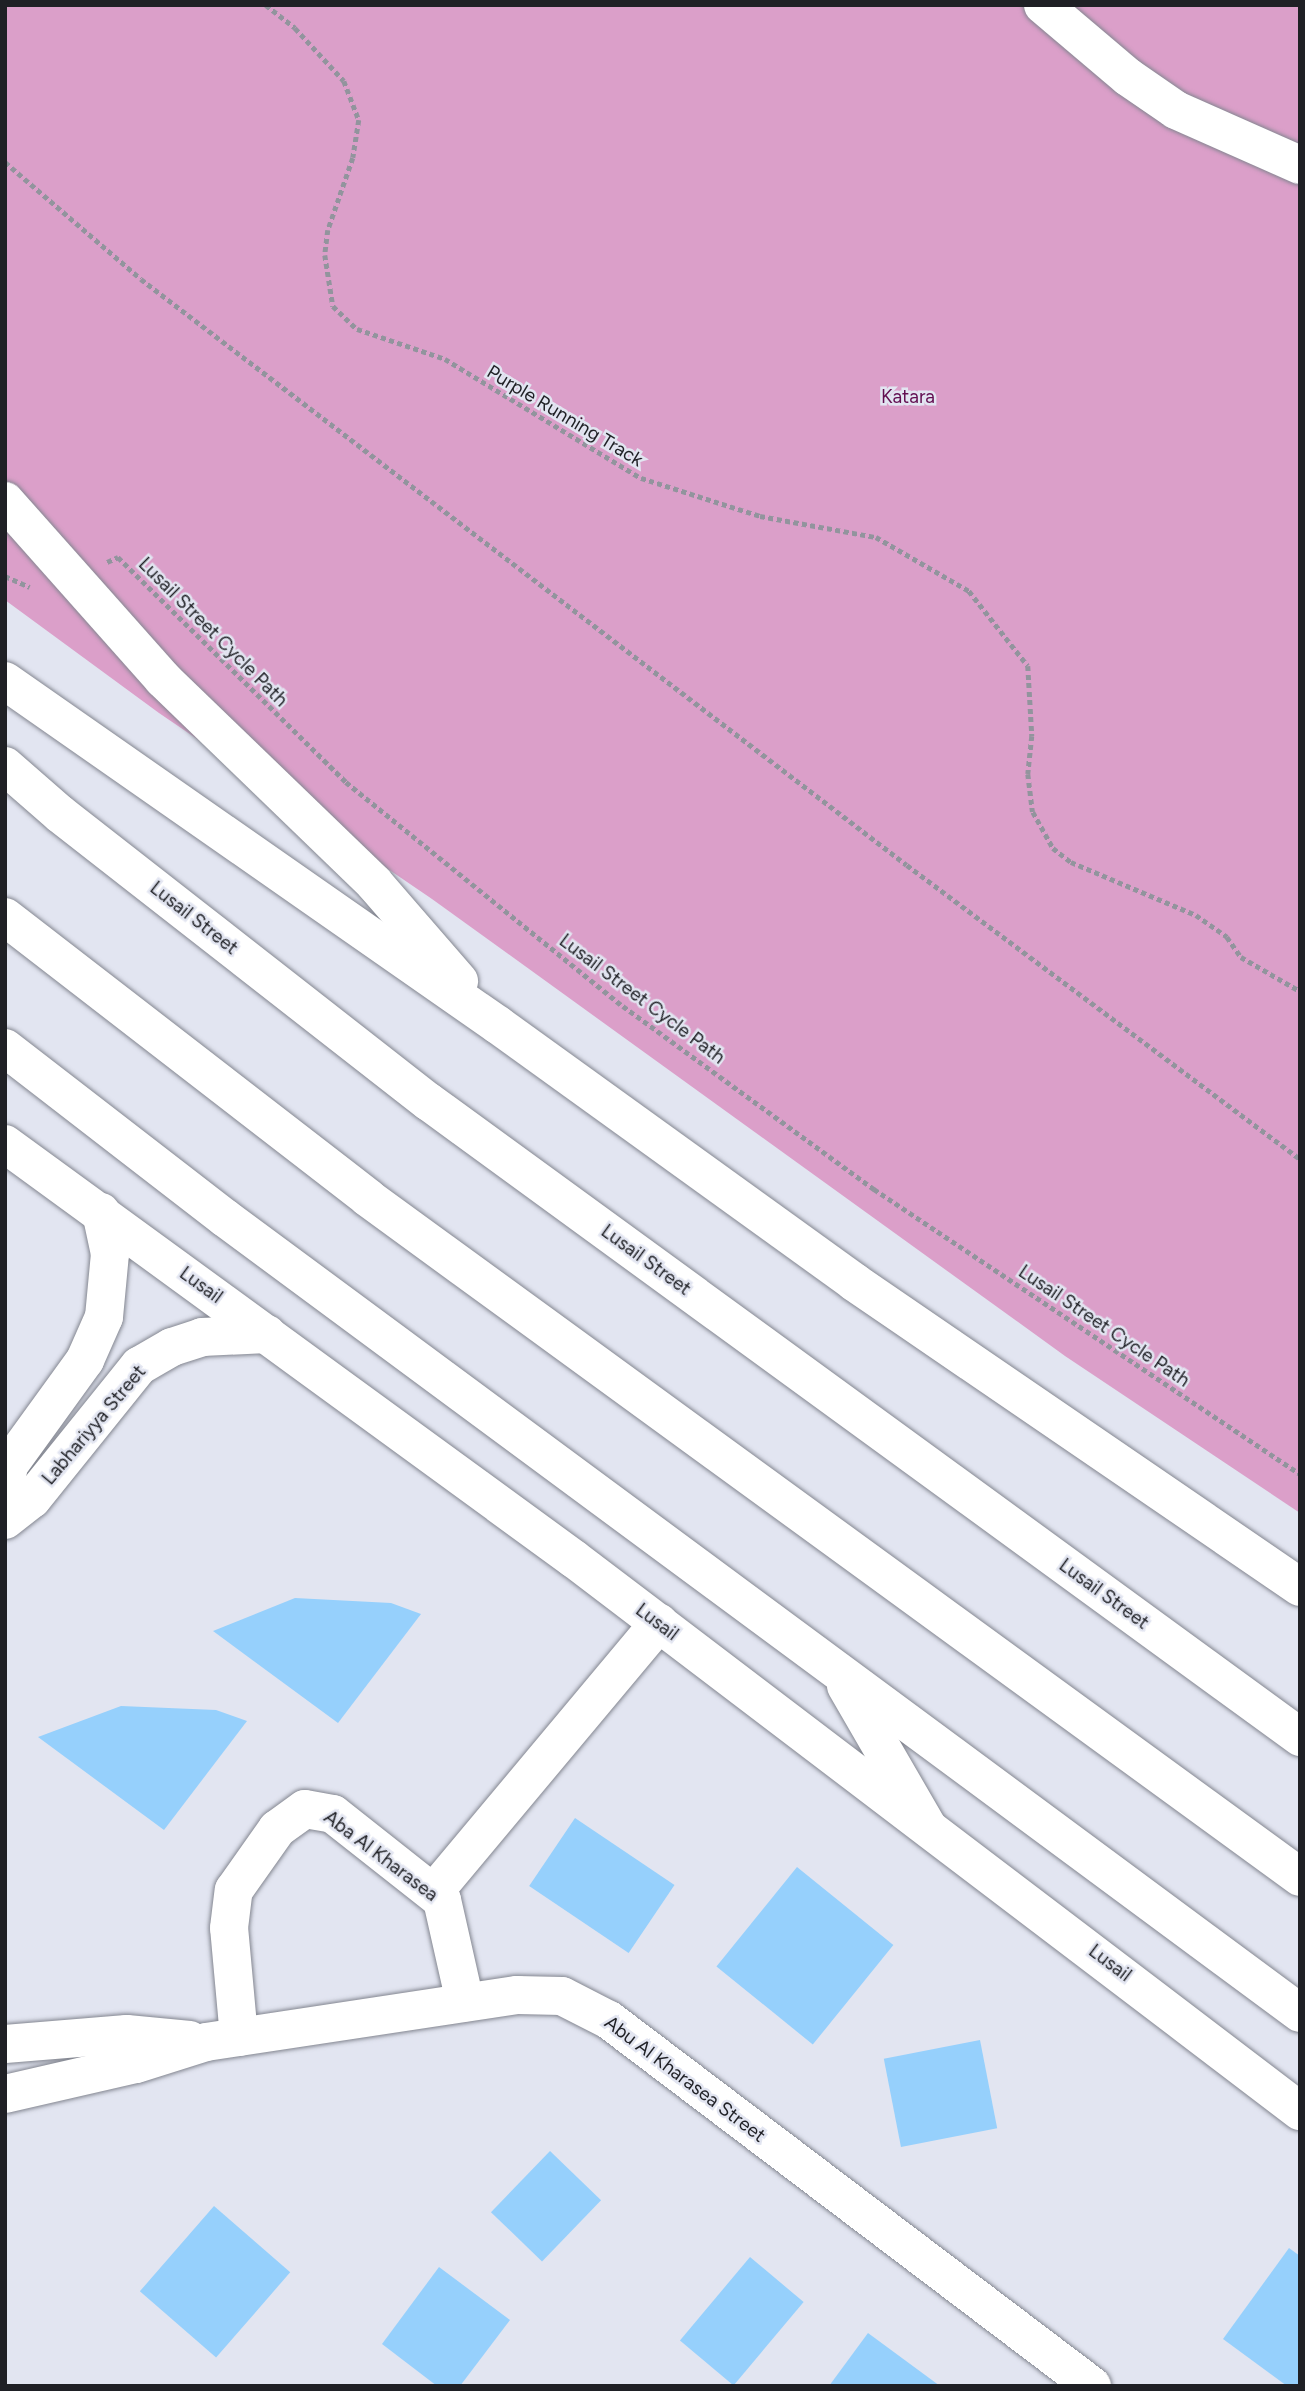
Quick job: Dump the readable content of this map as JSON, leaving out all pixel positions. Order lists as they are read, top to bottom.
{
  "streets": {
    "main road": [
      "Lusail Street",
      "Lusail",
      "Labhariyya Street",
      "Aba Al Kharasea",
      "Abu Al Kharasea Street"
    ],
    "path": ["Purple Running Track", "Lusail Street Cycle Path"]
  },
  "crossings": [
    ["Lusail", "Labhariyya Street"],
    ["Aba Al Kharasea", "Abu Al Kharasea Street"]
  ],
  "parks": ["Katara"]
}
